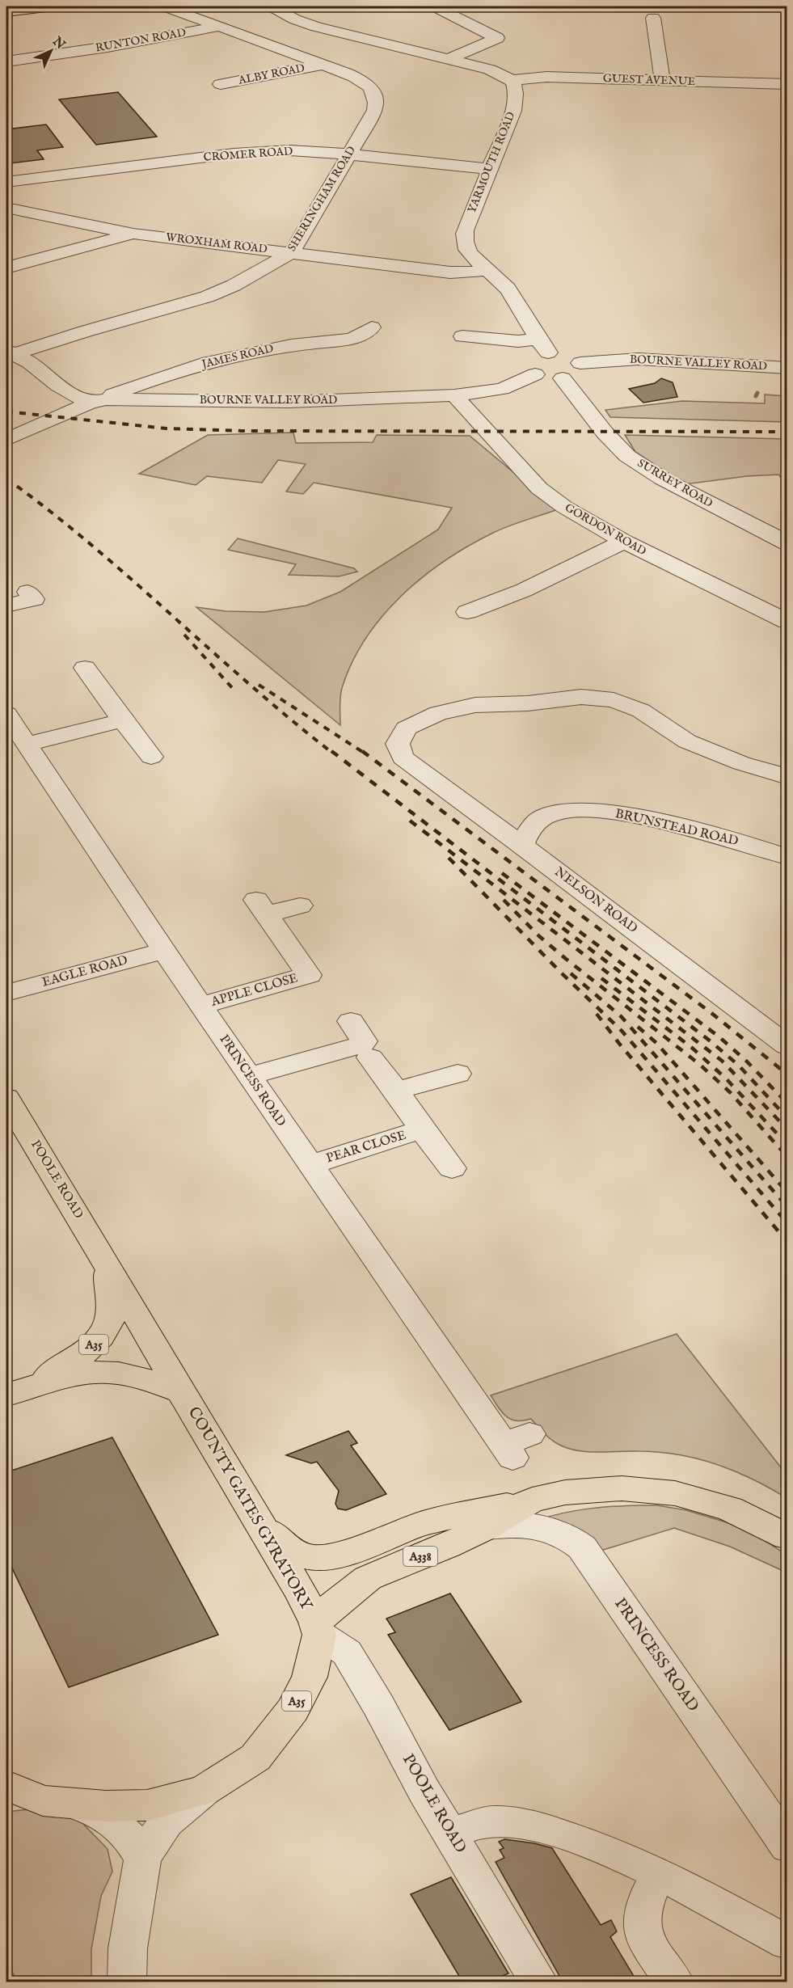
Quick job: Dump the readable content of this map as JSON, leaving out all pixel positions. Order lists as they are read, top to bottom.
{
  "streets": {
    "main road": [
      "POOLE ROAD",
      "A35",
      "COUNTY GATES GYRATORY",
      "A338"
    ],
    "street": [
      "RUNTON ROAD",
      "ALBY ROAD",
      "GUEST AVENUE",
      "CROMER ROAD",
      "YARMOUTH ROAD",
      "SHERINGHAM ROAD",
      "WROXHAM ROAD",
      "JAMES ROAD",
      "BOURNE VALLEY ROAD",
      "SURREY ROAD",
      "GORDON ROAD",
      "BRUNSTEAD ROAD",
      "NELSON ROAD",
      "EAGLE ROAD",
      "APPLE CLOSE",
      "PRINCESS ROAD",
      "PEAR CLOSE"
    ]
  },
  "crossings": [
    ["RUNTON ROAD", "SHERINGHAM ROAD"],
    ["ALBY ROAD", "SHERINGHAM ROAD"],
    ["GUEST AVENUE", "YARMOUTH ROAD"],
    ["CROMER ROAD", "YARMOUTH ROAD"],
    ["CROMER ROAD", "SHERINGHAM ROAD"],
    ["YARMOUTH ROAD", "WROXHAM ROAD"],
    ["SHERINGHAM ROAD", "WROXHAM ROAD"],
    ["JAMES ROAD", "BOURNE VALLEY ROAD"],
    ["BOURNE VALLEY ROAD", "GORDON ROAD"],
    ["BRUNSTEAD ROAD", "NELSON ROAD"],
    ["EAGLE ROAD", "PRINCESS ROAD"],
    ["APPLE CLOSE", "PRINCESS ROAD"],
    ["PRINCESS ROAD", "PEAR CLOSE"],
    ["PRINCESS ROAD", "A338"],
    ["POOLE ROAD", "A35"],
    ["POOLE ROAD", "COUNTY GATES GYRATORY"],
    ["POOLE ROAD", "A338"],
    ["A35", "COUNTY GATES GYRATORY"],
    ["A35", "A338"],
    ["COUNTY GATES GYRATORY", "A338"]
  ],
  "north": "top right"
}
